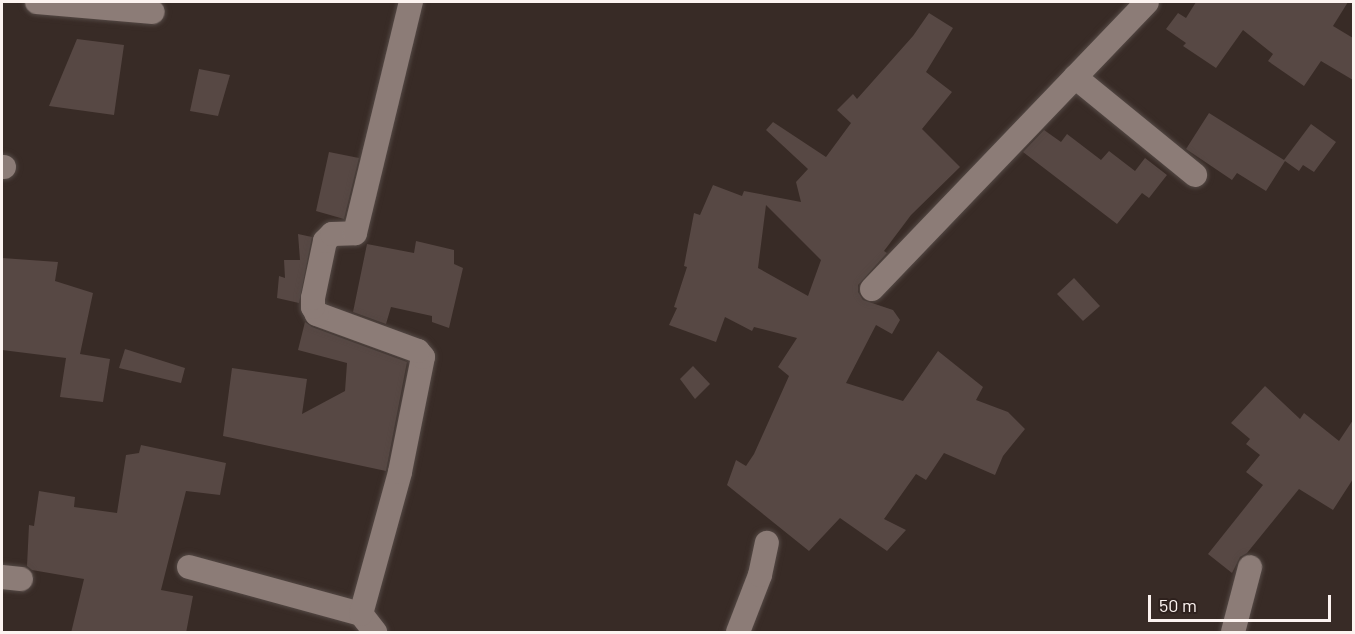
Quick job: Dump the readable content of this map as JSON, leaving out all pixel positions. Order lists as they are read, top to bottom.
{
  "scale_bar": "50 m"
}
